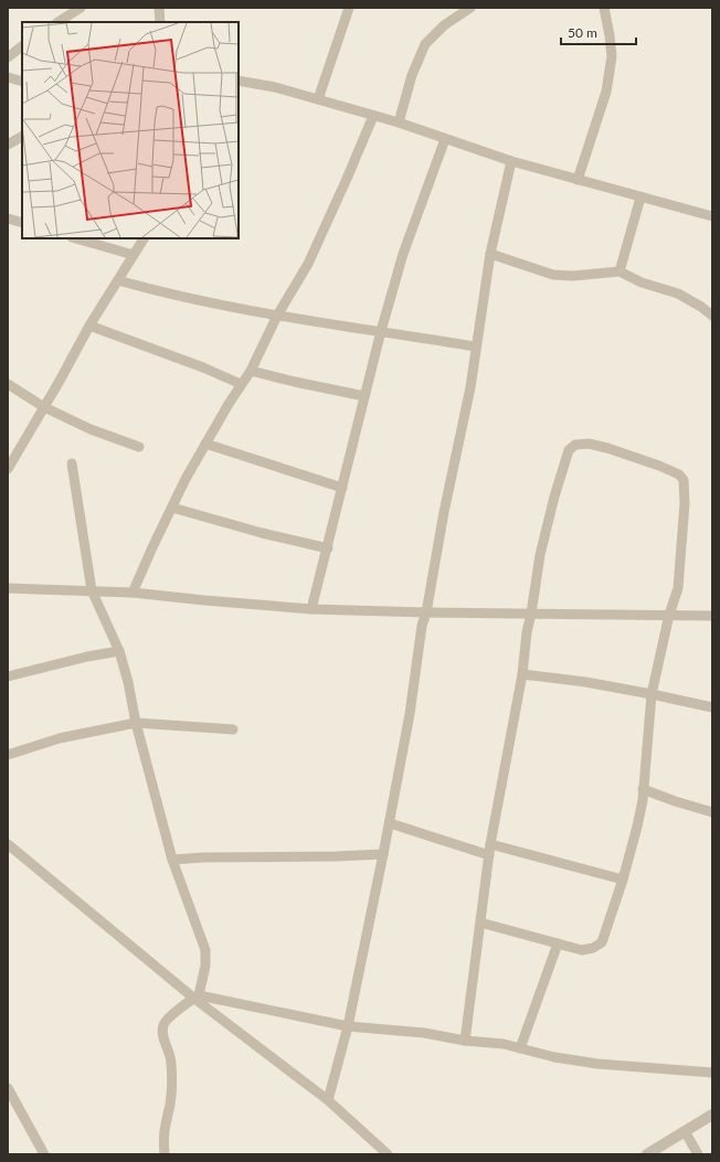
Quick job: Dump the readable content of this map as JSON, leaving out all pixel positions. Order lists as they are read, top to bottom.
{
  "scale_bar": "50 m"
}
